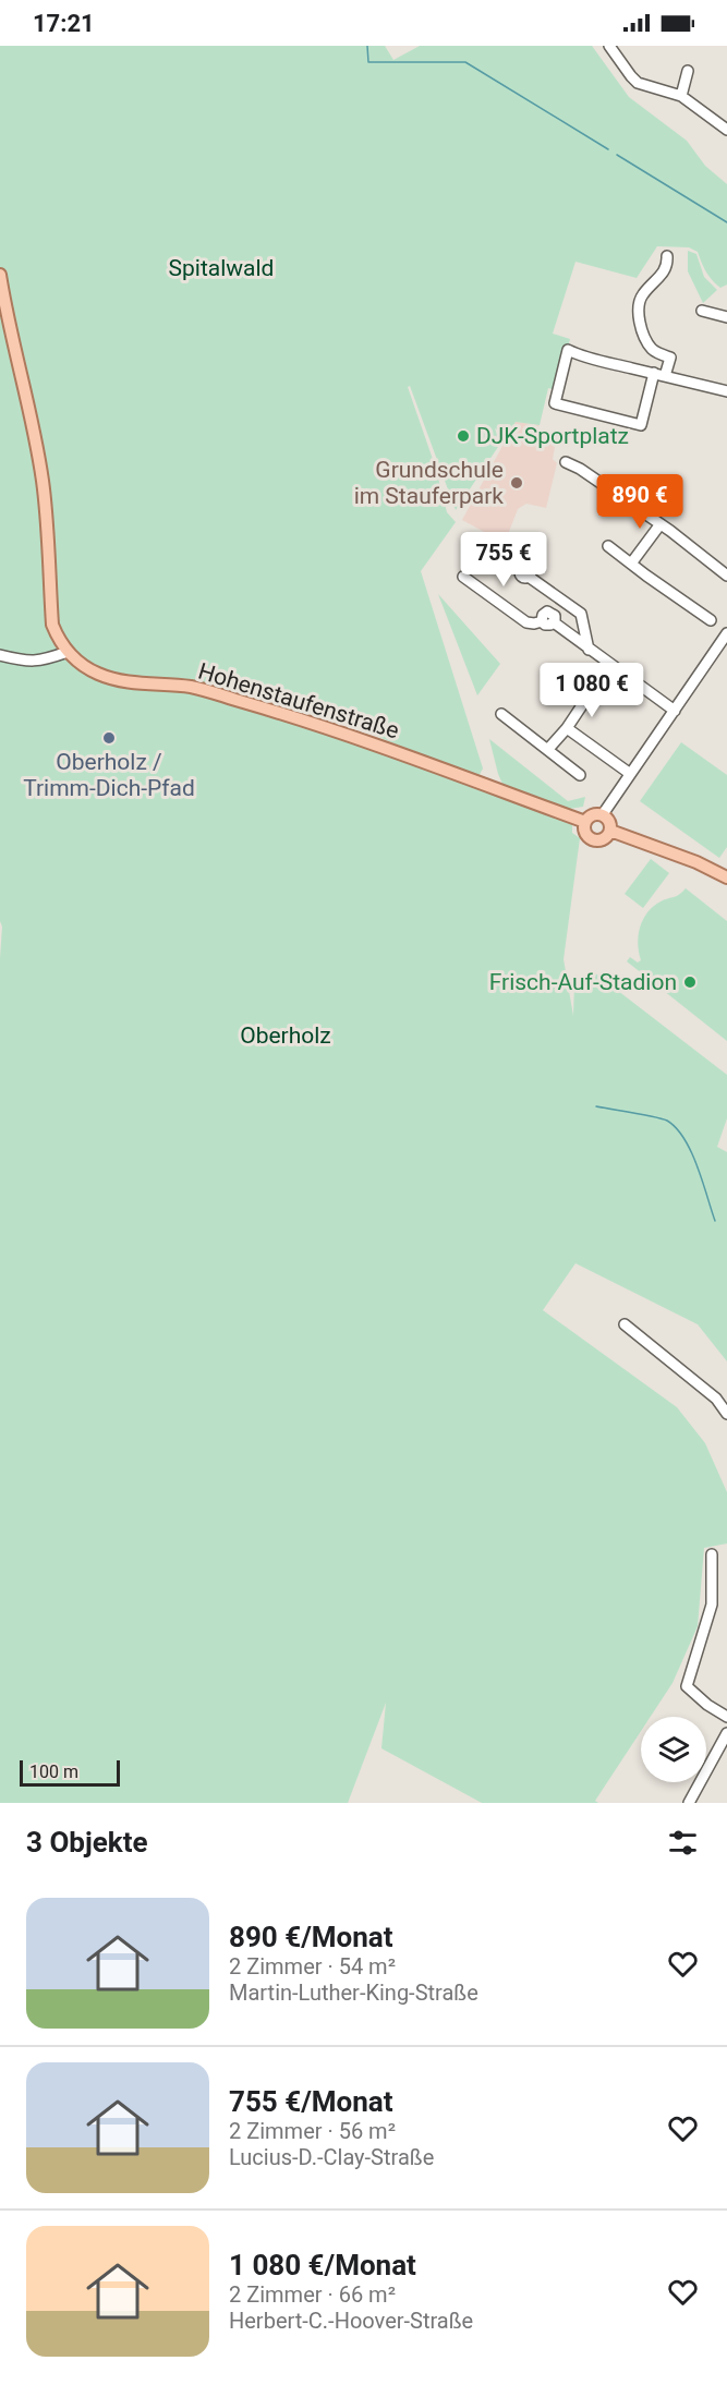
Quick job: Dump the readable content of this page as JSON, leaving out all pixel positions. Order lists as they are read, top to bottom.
{
  "streets": {
    "main road": ["Hohenstaufenstraße"]
  },
  "parks": ["Spitalwald", "Oberholz"],
  "places": [
    "DJK-Sportplatz",
    "Grundschule im Stauferpark",
    "Oberholz / Trimm-Dich-Pfad",
    "Frisch-Auf-Stadion"
  ],
  "scale_bar": "100 m",
  "page": {
    "status": "17:21",
    "price": ["890 €", "755 €", "1 080 €"],
    "scale": "100 m",
    "heading": "3 Objekte",
    "list": [
      {
        "name": "890 €/Monat",
        "note": "2 Zimmer · 54 m² · Martin-Luther-King-Straße"
      },
      {
        "name": "755 €/Monat",
        "note": "2 Zimmer · 56 m² · Lucius-D.-Clay-Straße"
      },
      {
        "name": "1 080 €/Monat",
        "note": "2 Zimmer · 66 m² · Herbert-C.-Hoover-Straße"
      }
    ]
  }
}
